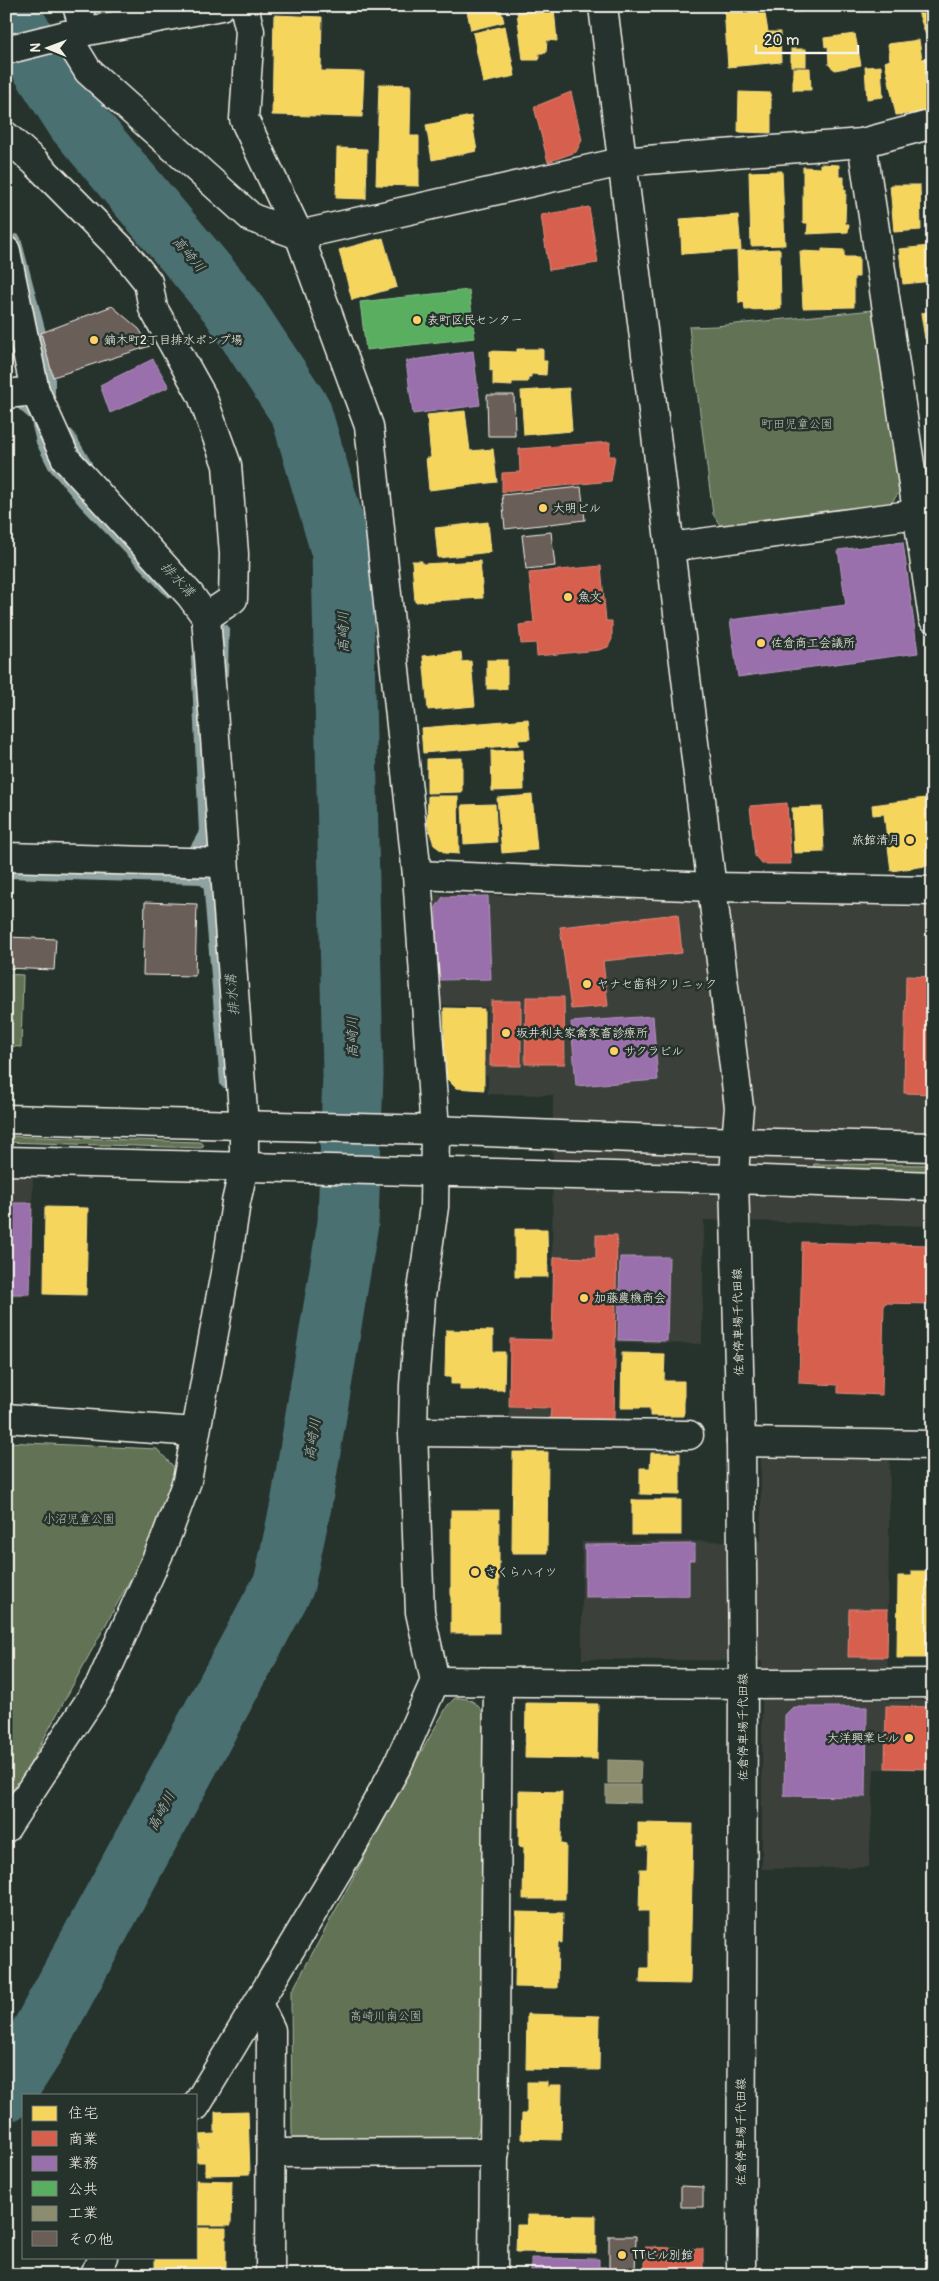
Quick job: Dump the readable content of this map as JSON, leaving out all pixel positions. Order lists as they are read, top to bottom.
{
  "streets": {
    "street": ["佐倉停車場千代田線"]
  },
  "water": ["高崎川", "排水溝"],
  "parks": ["町田児童公園", "小沼児童公園", "高崎川南公園"],
  "places": [
    "表町区民センター",
    "鏑木町2丁目排水ポンプ場",
    "大明ビル",
    "魚文",
    "佐倉商工会議所",
    "旅館清月",
    "ヤナセ歯科クリニック",
    "坂井利夫家禽家畜診療所",
    "サクラビル",
    "加藤農機商会",
    "さくらハイツ",
    "大洋興業ビル",
    "TTビル別館"
  ],
  "legend": [
    "住宅",
    "商業",
    "業務",
    "公共",
    "工業",
    "その他"
  ],
  "scale_bar": "20 m",
  "north": "left"
}
